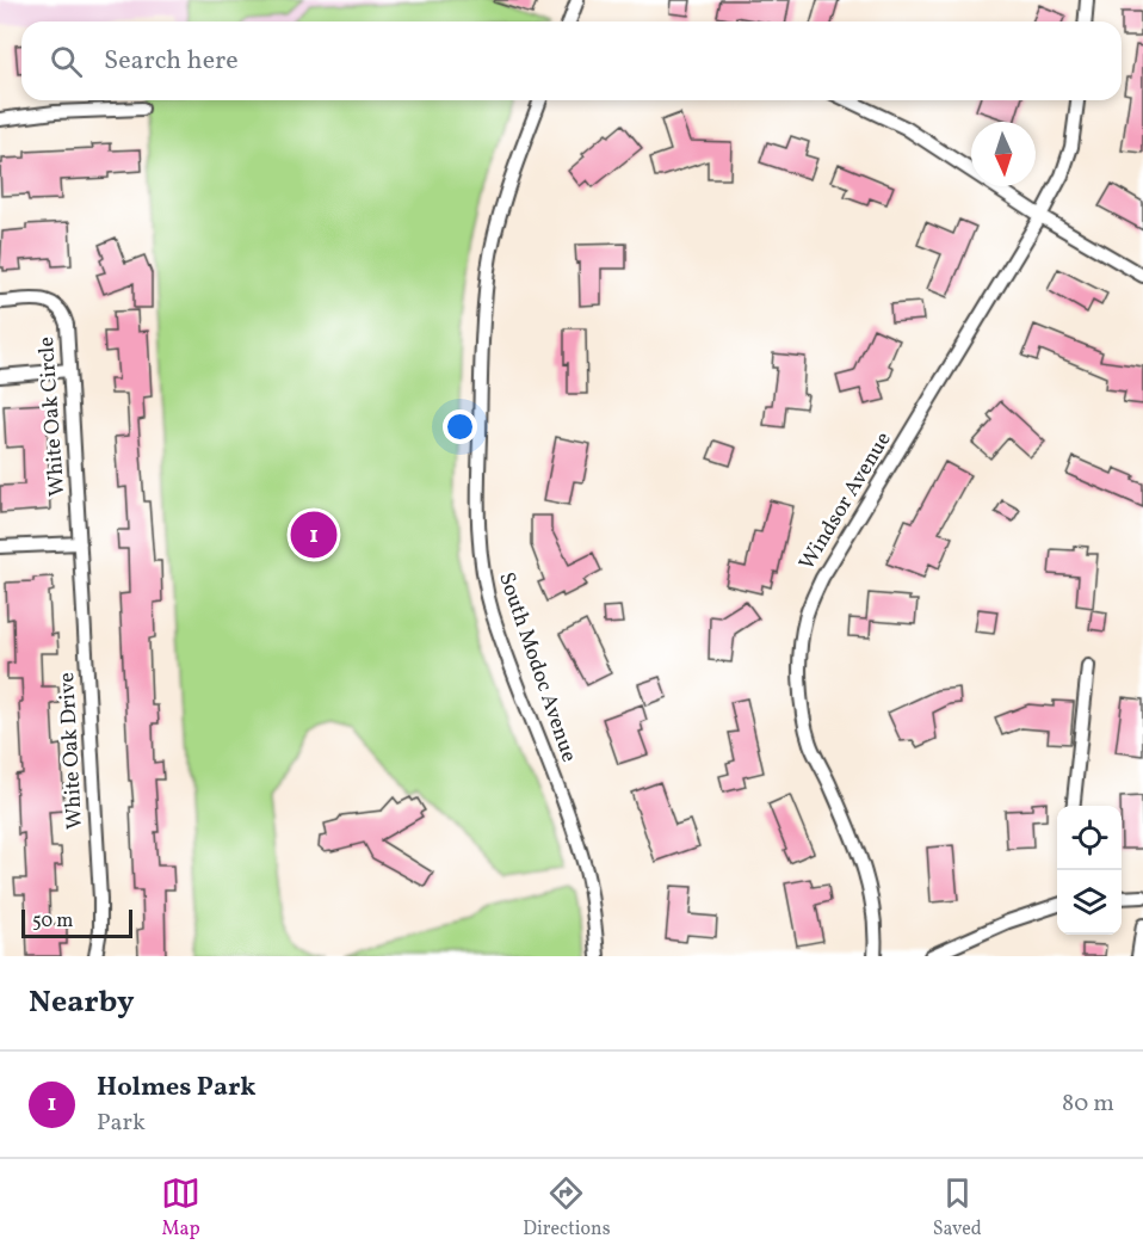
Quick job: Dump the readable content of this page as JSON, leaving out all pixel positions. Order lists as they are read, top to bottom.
{
  "streets": {
    "street": [
      "White Oak Circle",
      "Windsor Avenue",
      "South Modoc Avenue",
      "White Oak Drive"
    ]
  },
  "crossings": [
    ["White Oak Circle", "White Oak Drive"]
  ],
  "scale_bar": "50 m",
  "north": "bottom",
  "page": {
    "search": "Search here",
    "pins": "1",
    "scale": "50 m",
    "heading": "Nearby",
    "list": [
      {
        "mark": "1",
        "name": "Holmes Park",
        "note": "Park",
        "value": "80 m"
      }
    ],
    "nav": ["Map", "Directions", "Saved"]
  }
}
